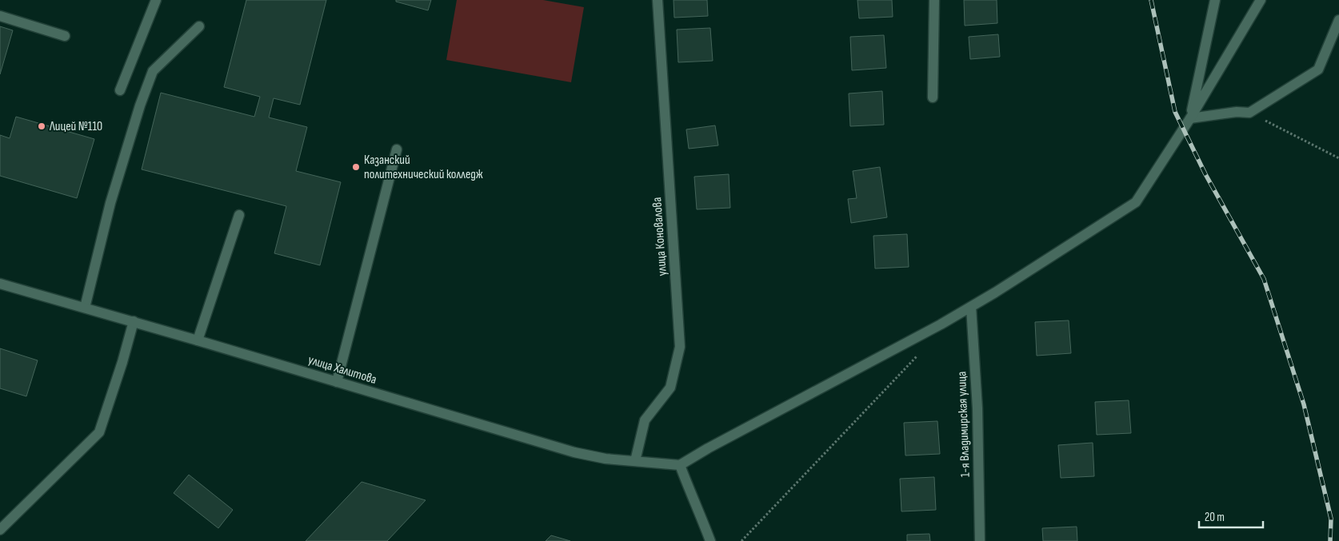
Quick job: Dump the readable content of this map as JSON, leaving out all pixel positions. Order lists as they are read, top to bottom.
{
  "streets": {
    "street": ["улица Коновалова", "улица Халитова", "1-я Владимирская улица"]
  },
  "crossings": [
    ["улица Коновалова", "улица Халитова"]
  ],
  "places": ["Лицей №110", "Казанский политехнический колледж"],
  "scale_bar": "20 m"
}
